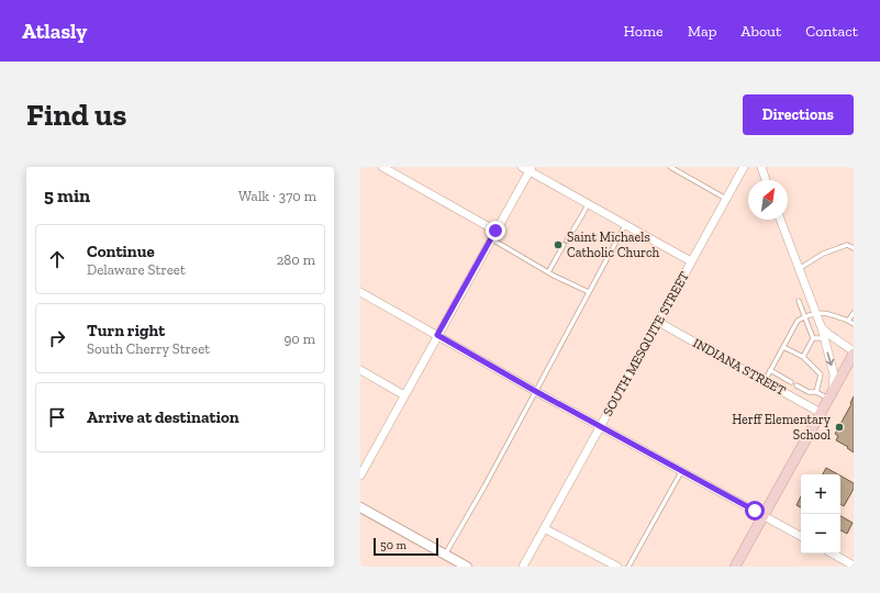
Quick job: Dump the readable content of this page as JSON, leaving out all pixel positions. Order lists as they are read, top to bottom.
{
  "streets": {
    "street": ["SOUTH MESQUITE STREET", "INDIANA STREET"]
  },
  "crossings": [
    ["SOUTH MESQUITE STREET", "INDIANA STREET"]
  ],
  "places": ["Saint Michaels Catholic Church", "Herff Elementary School"],
  "scale_bar": "50 m",
  "north": "top right",
  "page": {
    "header": "Atlasly",
    "nav": [
      "Home",
      "Map",
      "About",
      "Contact"
    ],
    "buttons": "Directions",
    "title": "Find us",
    "heading": ["5 min", "Walk · 370 m"],
    "list": [
      ["Continue", "Delaware Street", "280 m"],
      ["Turn right", "South Cherry Street", "90 m"],
      "Arrive at destination"
    ],
    "map_buttons": ["+", "−"],
    "scale": "50 m"
  }
}
